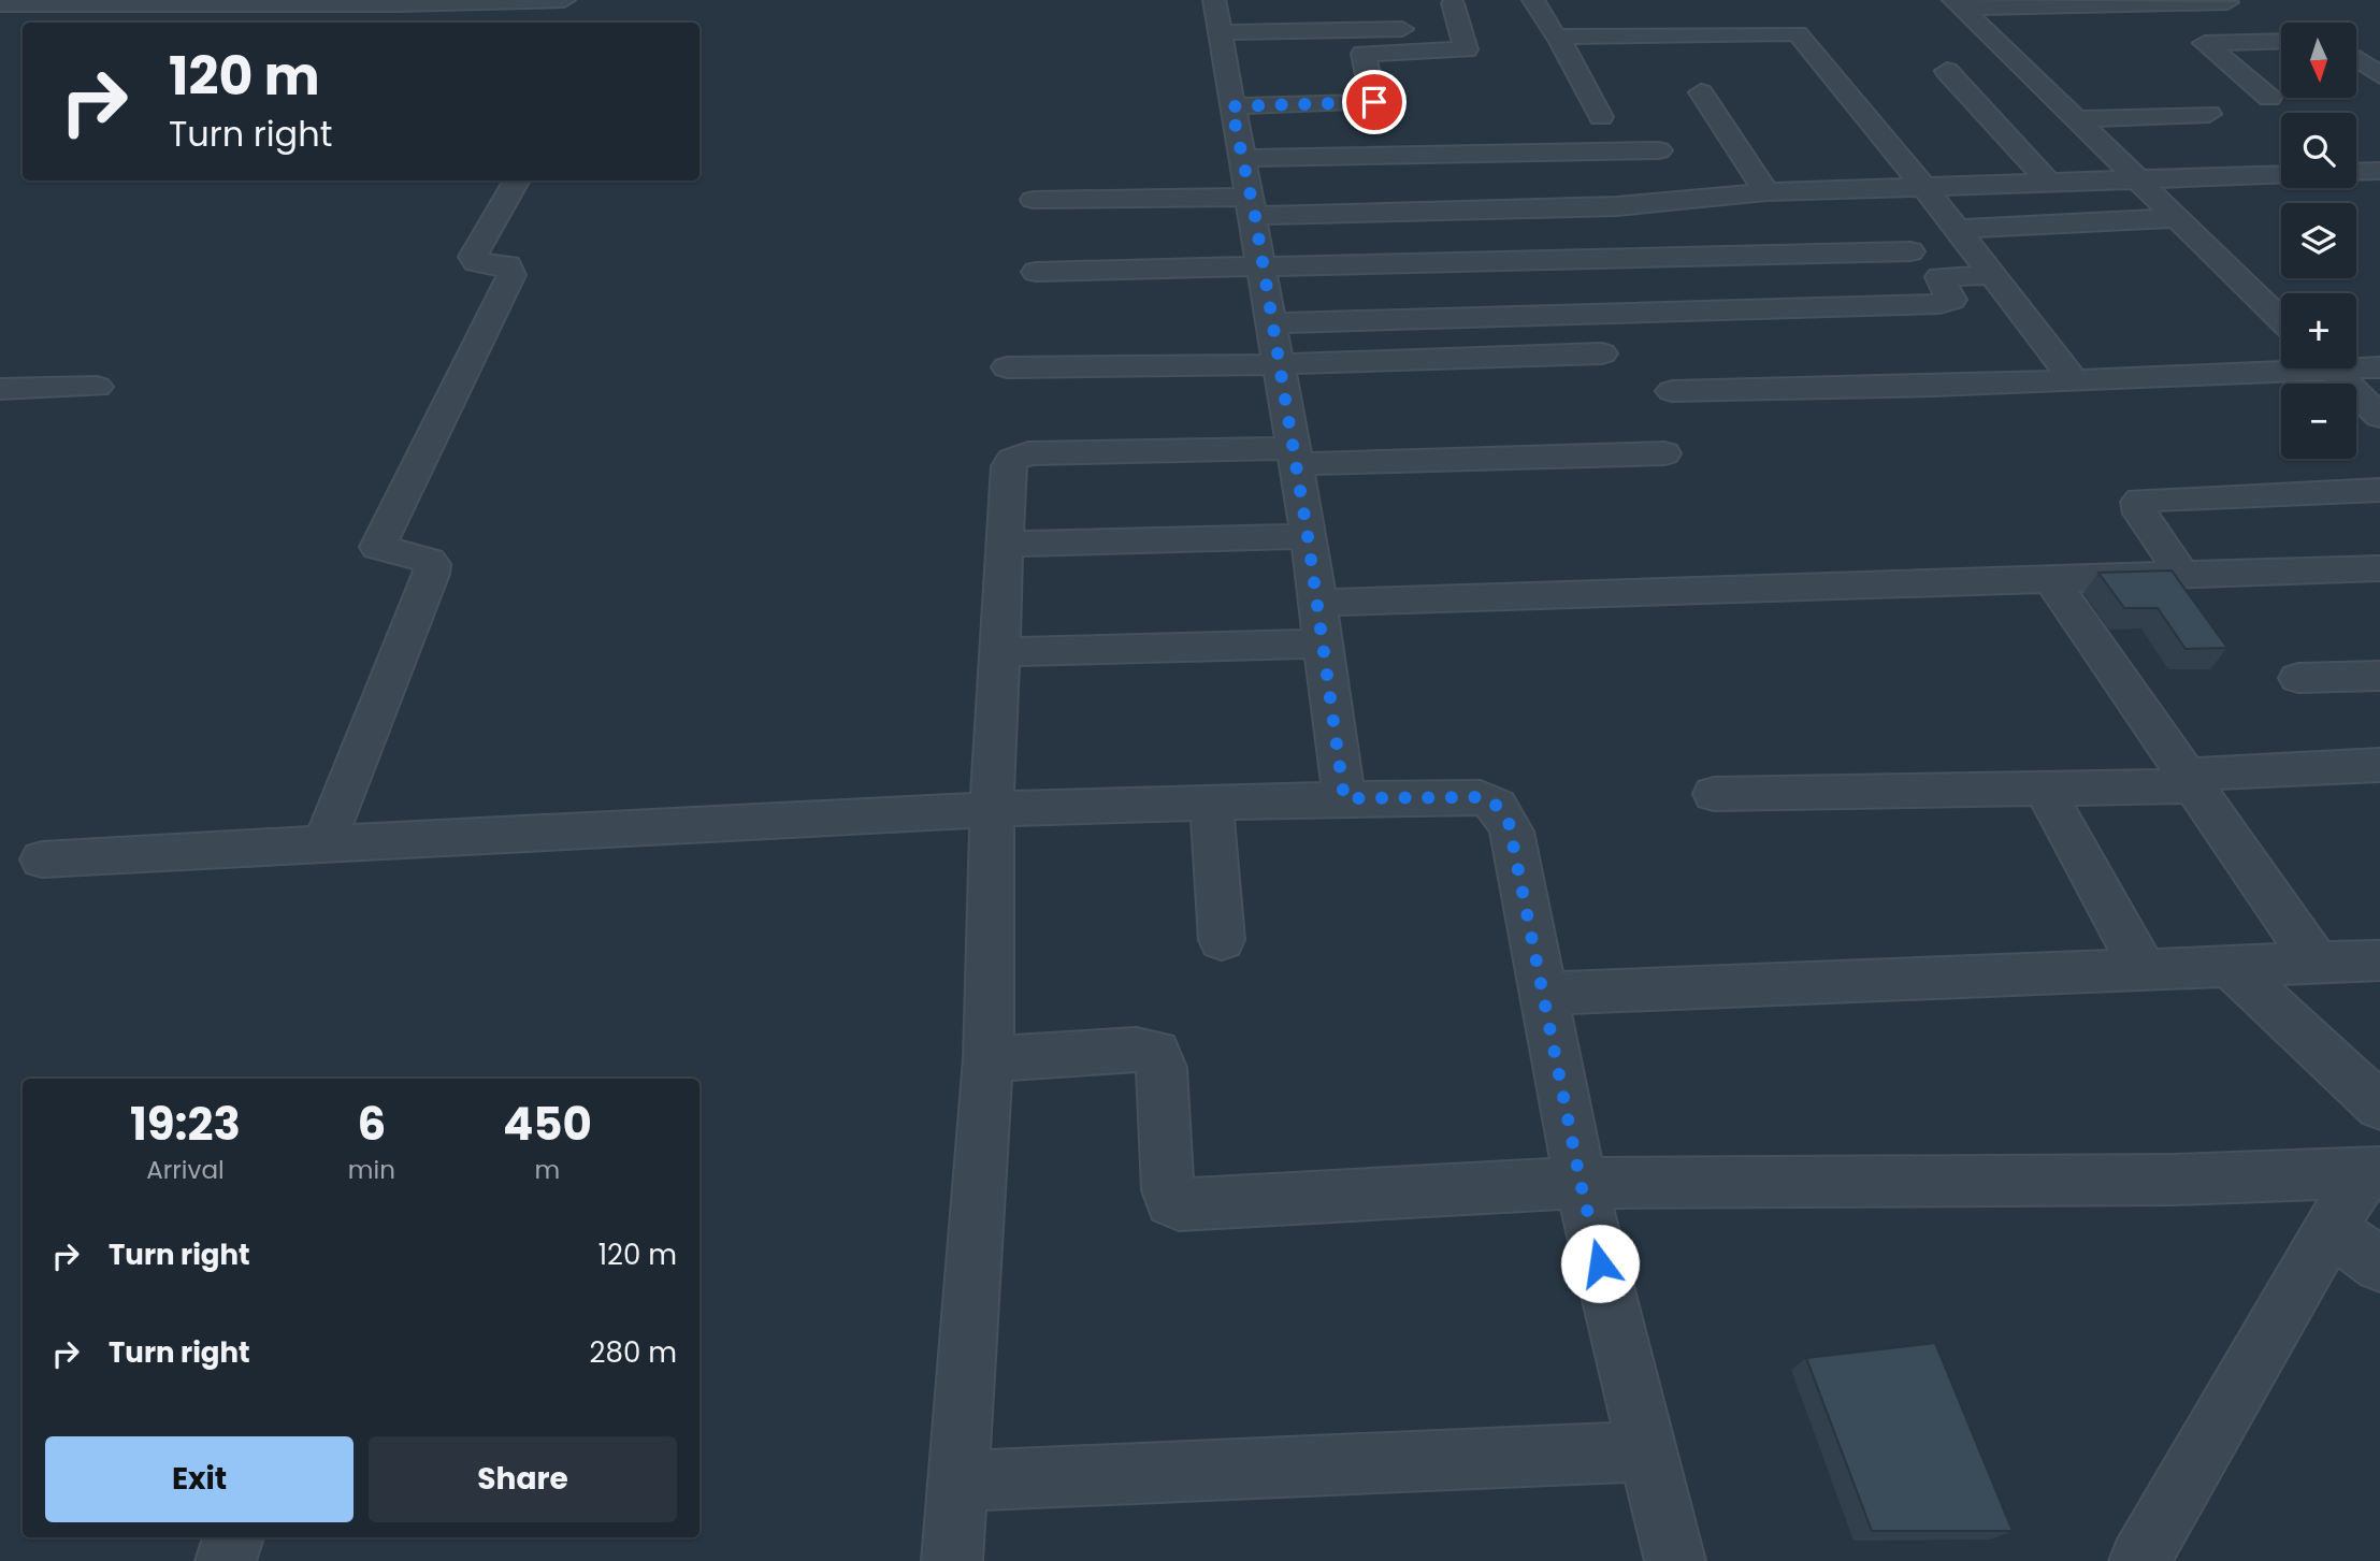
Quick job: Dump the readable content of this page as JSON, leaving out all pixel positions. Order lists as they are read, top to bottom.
{
  "north": "bottom",
  "page": {
    "map_buttons": ["+", "−"],
    "turn": ["120 m", "Turn right"],
    "eta": [
      "19:23",
      "Arrival",
      "6",
      "min",
      "450",
      "m"
    ],
    "list": [
      {
        "name": "Turn right",
        "value": "120 m"
      },
      {
        "name": "Turn right",
        "value": "280 m"
      }
    ],
    "buttons": ["Exit", "Share"]
  }
}
